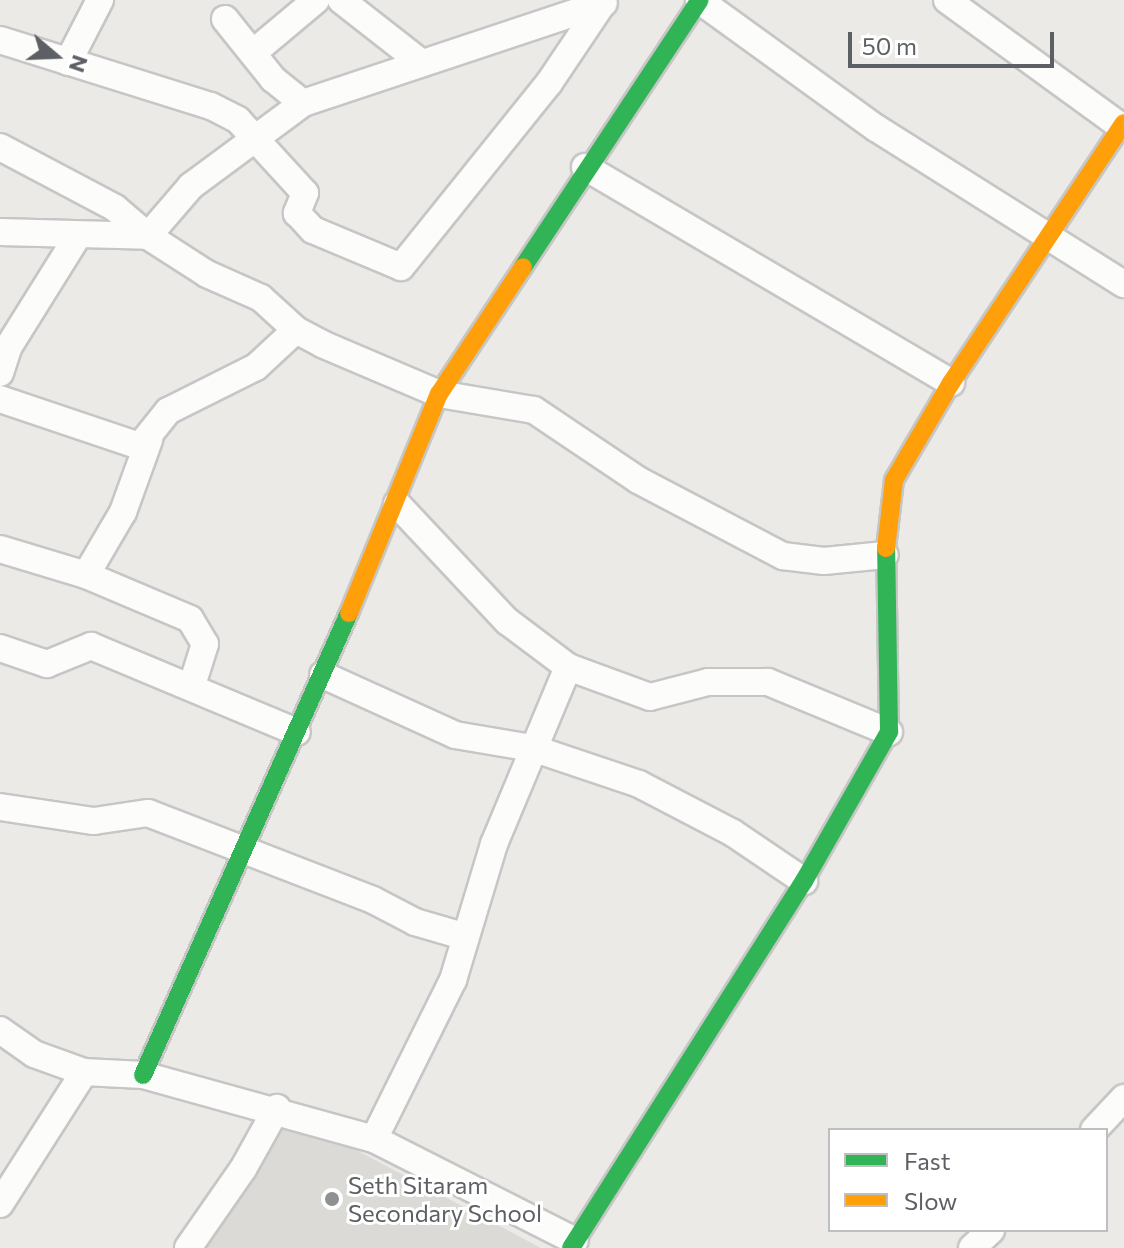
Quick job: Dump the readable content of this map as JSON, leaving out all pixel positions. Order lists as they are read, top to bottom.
{
  "places": ["Seth Sitaram Secondary School"],
  "legend": ["Fast", "Slow"],
  "scale_bar": "50 m",
  "north": "right"
}
